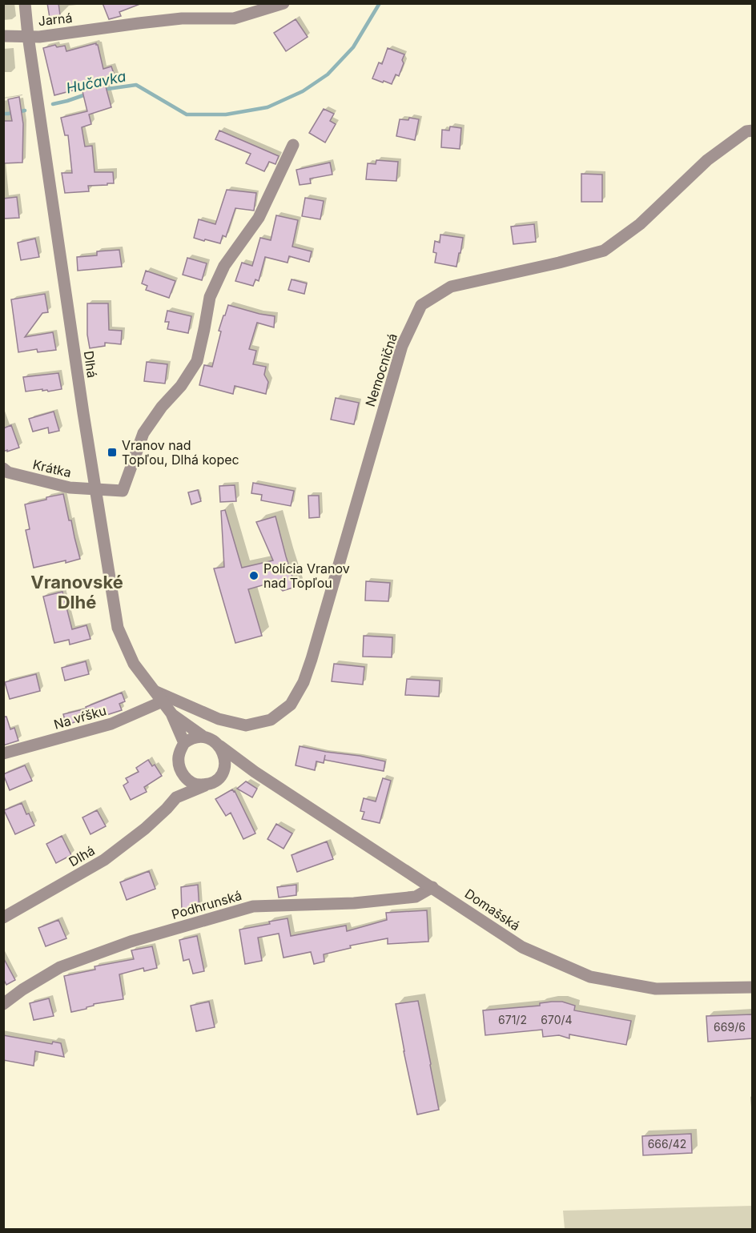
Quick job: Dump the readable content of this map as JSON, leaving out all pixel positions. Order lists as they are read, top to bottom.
{
  "streets": {
    "street": [
      "Jarná",
      "Dlhá",
      "Nemocničná",
      "Krátka",
      "Na vŕšku",
      "Podhrunská",
      "Domašská"
    ]
  },
  "crossings": [
    ["Jarná", "Dlhá"],
    ["Dlhá", "Nemocničná"],
    ["Dlhá", "Krátka"],
    ["Dlhá", "Na vŕšku"],
    ["Podhrunská", "Domašská"]
  ],
  "districts": ["Vranovské Dlhé"],
  "water": ["Hučavka"],
  "places": {
    "transit": ["Vranov nad Topľou, Dlhá kopec"],
    "other": ["Polícia Vranov nad Topľou"]
  },
  "house_numbers": [
    "671/2",
    "670/4",
    "669/6",
    "666/42"
  ]
}
